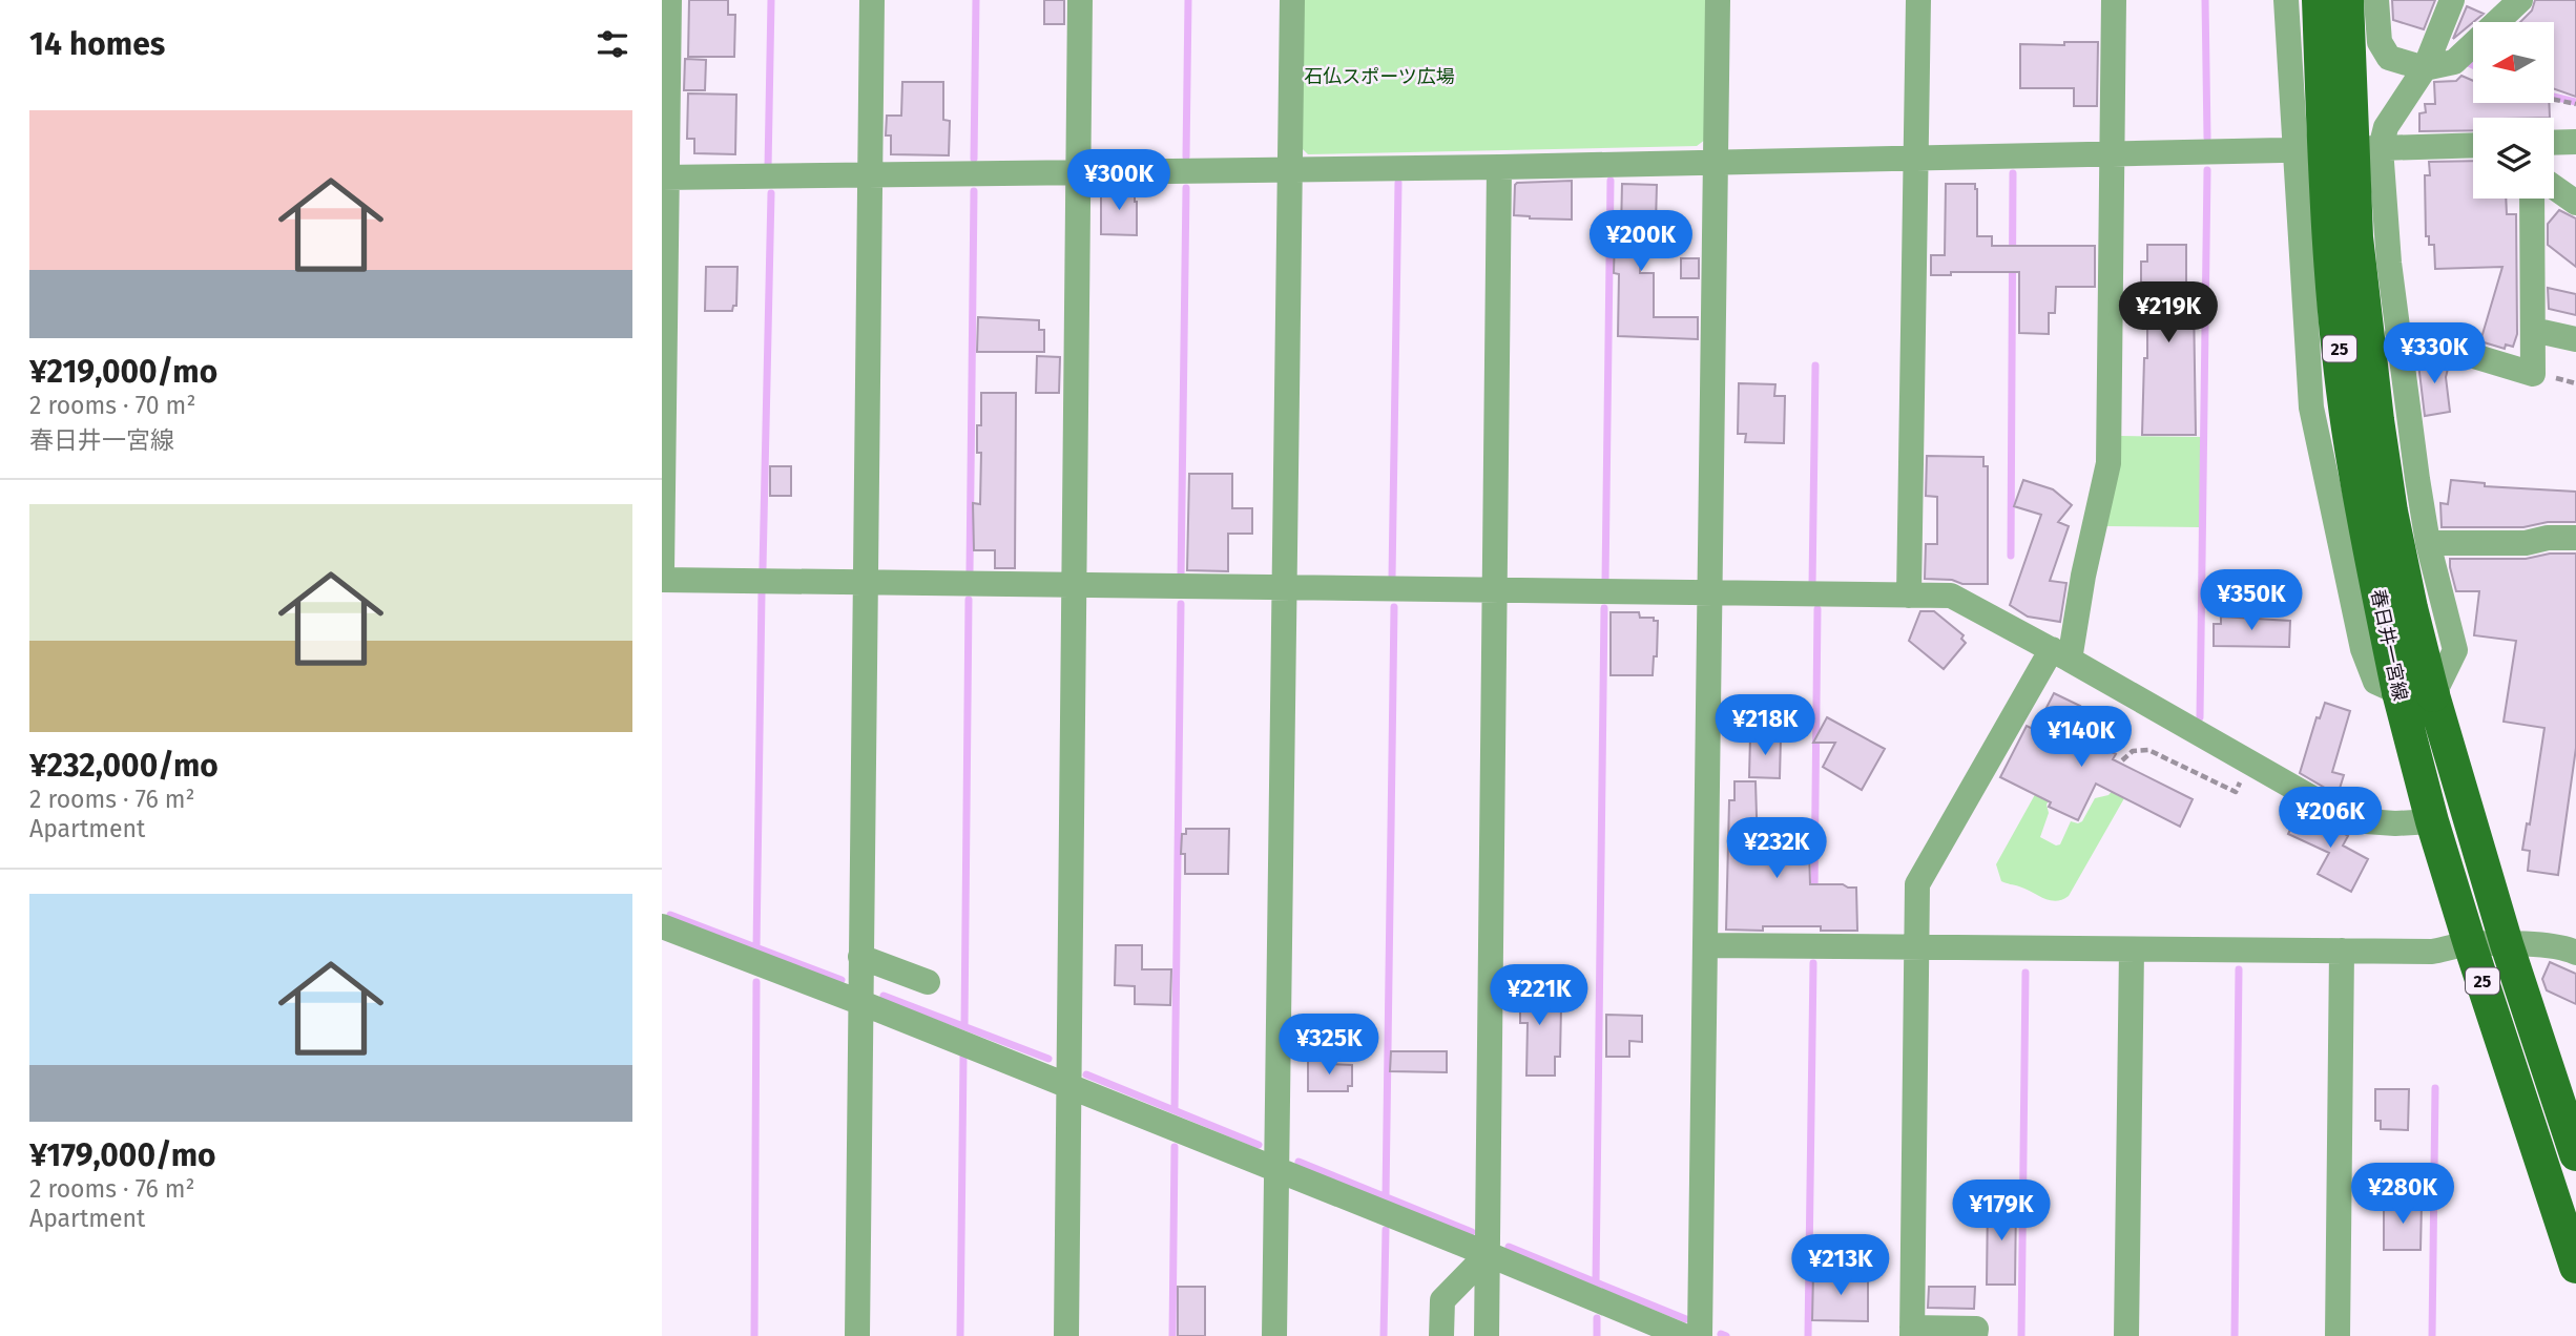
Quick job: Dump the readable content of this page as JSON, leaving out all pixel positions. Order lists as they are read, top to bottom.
{
  "streets": {
    "main road": ["25", "春日井一宮線"]
  },
  "parks": ["石仏スポーツ広場"],
  "north": "left",
  "page": {
    "heading": "14 homes",
    "list": [
      {
        "name": "¥219,000/mo",
        "note": "2 rooms · 70 m² · 春日井一宮線"
      },
      {
        "name": "¥232,000/mo",
        "note": "2 rooms · 76 m² · Apartment"
      },
      {
        "name": "¥179,000/mo",
        "note": "2 rooms · 76 m² · Apartment"
      }
    ],
    "price": [
      "¥300K",
      "¥200K",
      "¥219K",
      "¥330K",
      "¥350K",
      "¥218K",
      "¥140K",
      "¥206K",
      "¥232K",
      "¥221K",
      "¥325K",
      "¥280K",
      "¥179K",
      "¥213K"
    ]
  }
}
